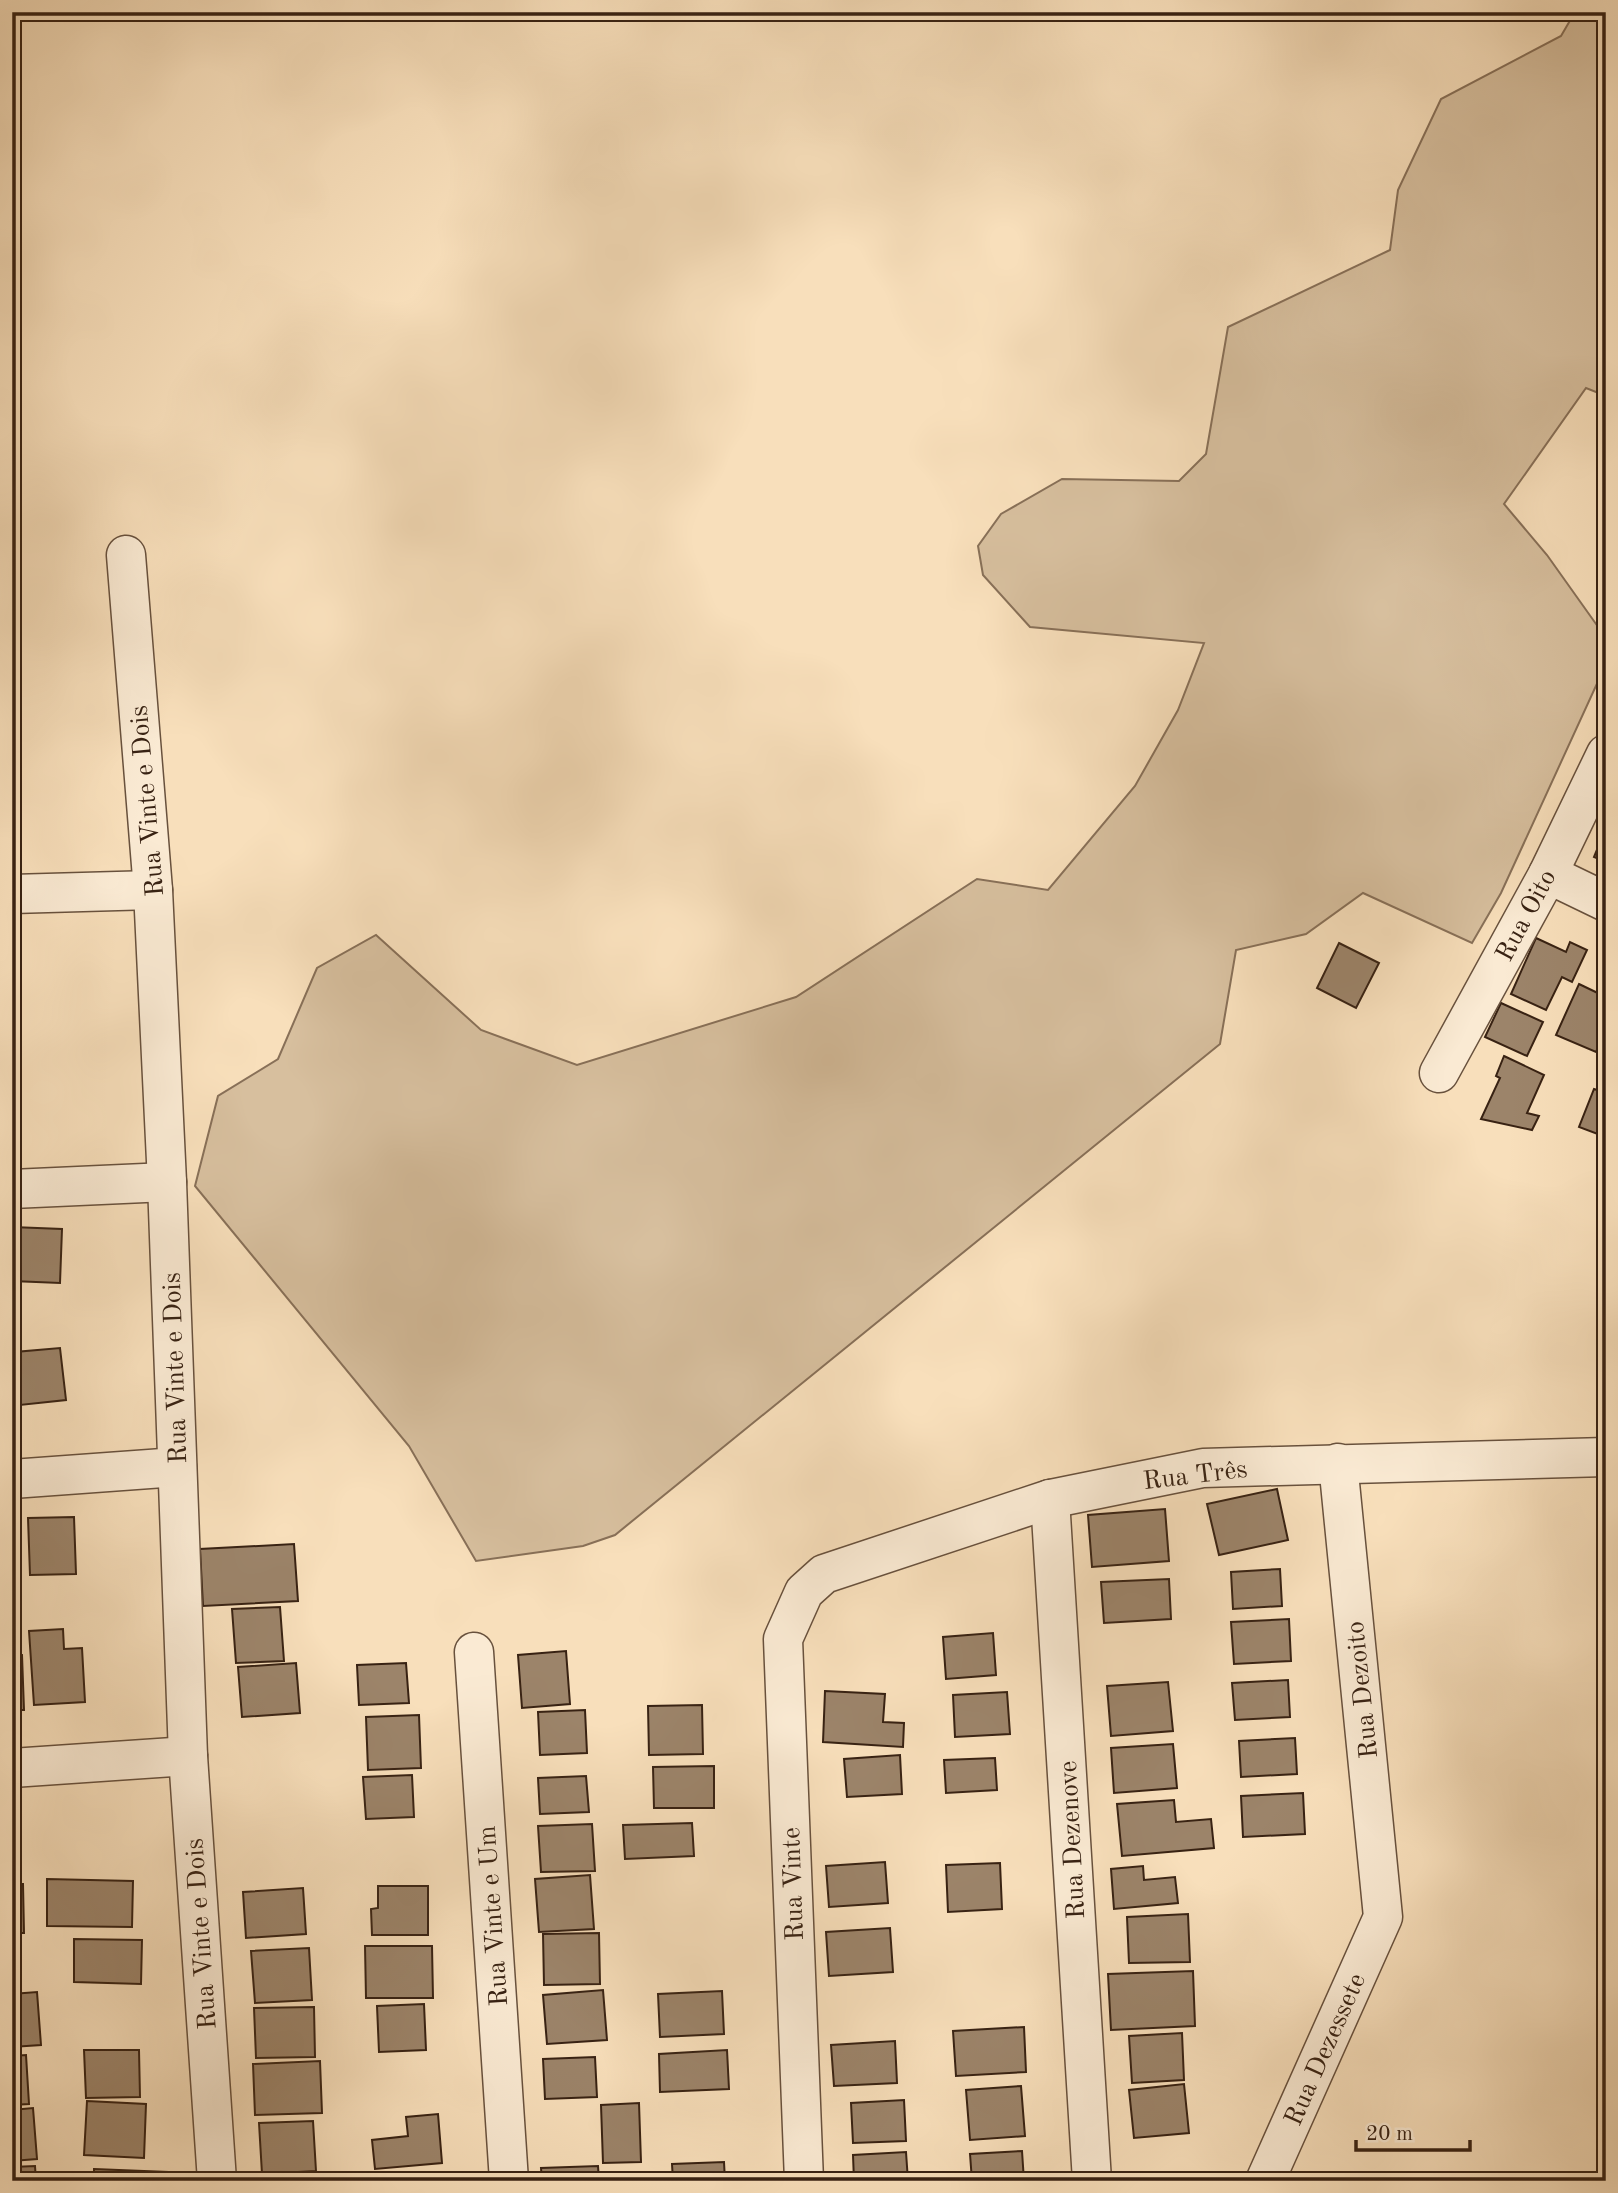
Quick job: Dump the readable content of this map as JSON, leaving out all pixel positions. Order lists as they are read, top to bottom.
{
  "streets": {
    "street": [
      "Rua Vinte e Dois",
      "Rua Oito",
      "Rua Três",
      "Rua Dezoito",
      "Rua Dezenove",
      "Rua Vinte",
      "Rua Vinte e Um",
      "Rua Dezessete"
    ]
  },
  "crossings": [
    ["Rua Três", "Rua Dezoito"],
    ["Rua Três", "Rua Dezenove"],
    ["Rua Três", "Rua Vinte"],
    ["Rua Dezoito", "Rua Dezessete"]
  ],
  "scale_bar": "20 m"
}
